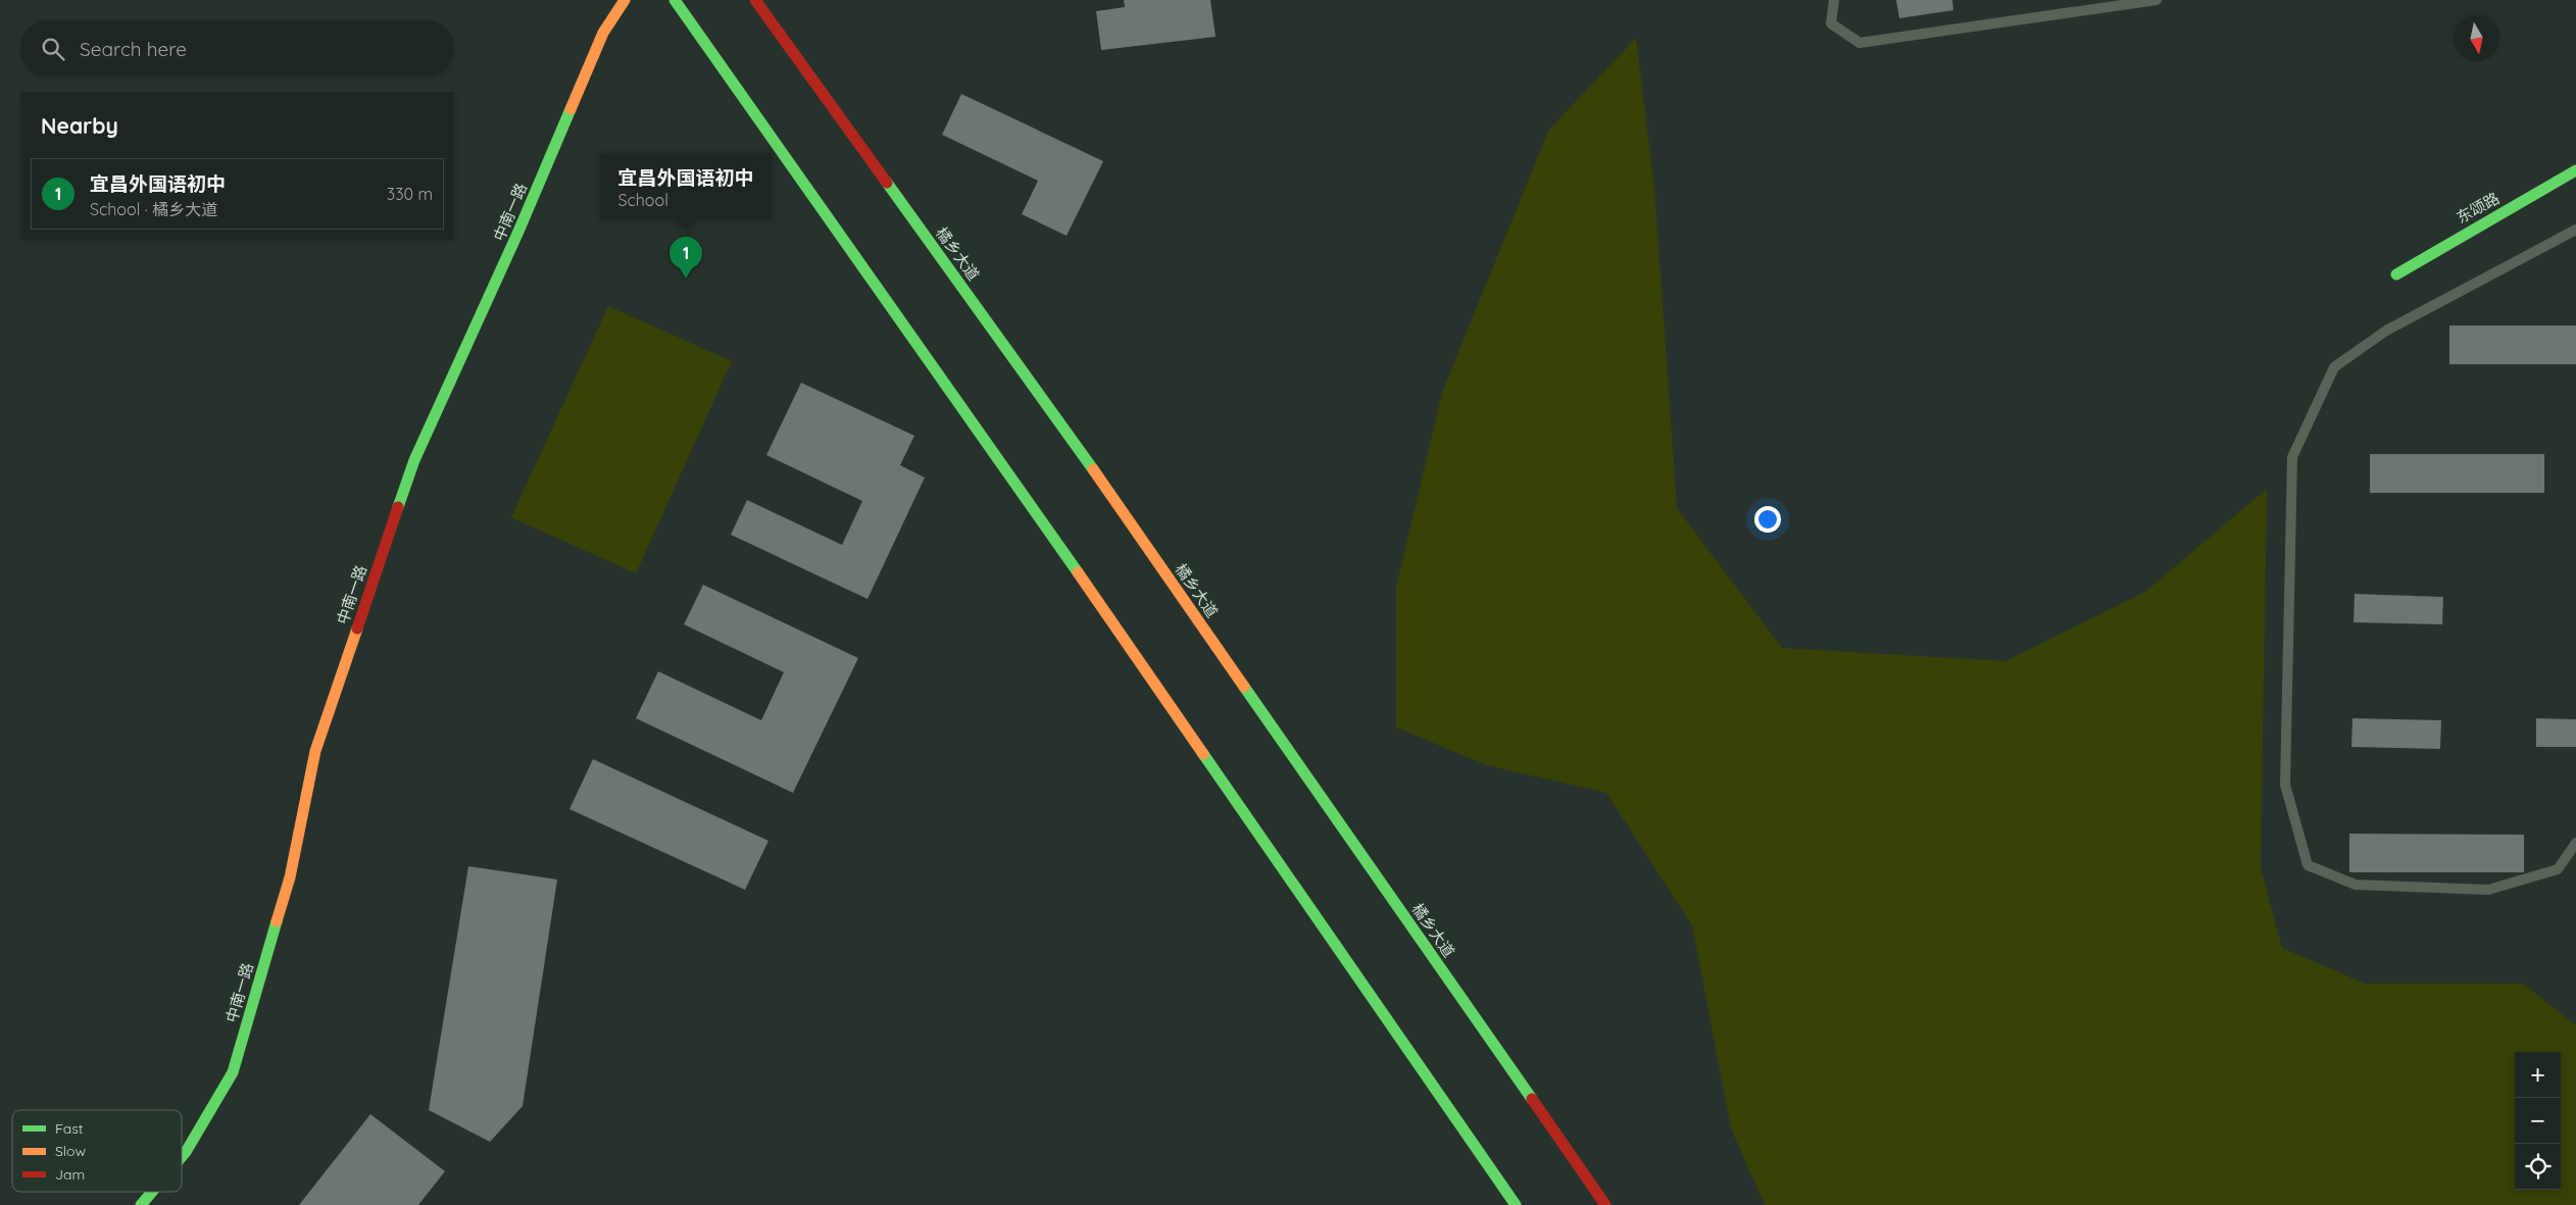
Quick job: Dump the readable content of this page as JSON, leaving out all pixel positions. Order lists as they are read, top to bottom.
{
  "streets": {
    "main road": ["东颂路", "中南一路", "橘乡大道"]
  },
  "legend": ["Fast", "Slow", "Jam"],
  "north": "bottom",
  "page": {
    "search": "Search here",
    "heading": "Nearby",
    "popup": ["宜昌外国语初中", "School"],
    "list": [
      {
        "mark": "1",
        "name": "宜昌外国语初中",
        "note": "School · 橘乡大道",
        "value": "330 m"
      }
    ],
    "pins": "1",
    "map_buttons": ["+", "−"]
  }
}
